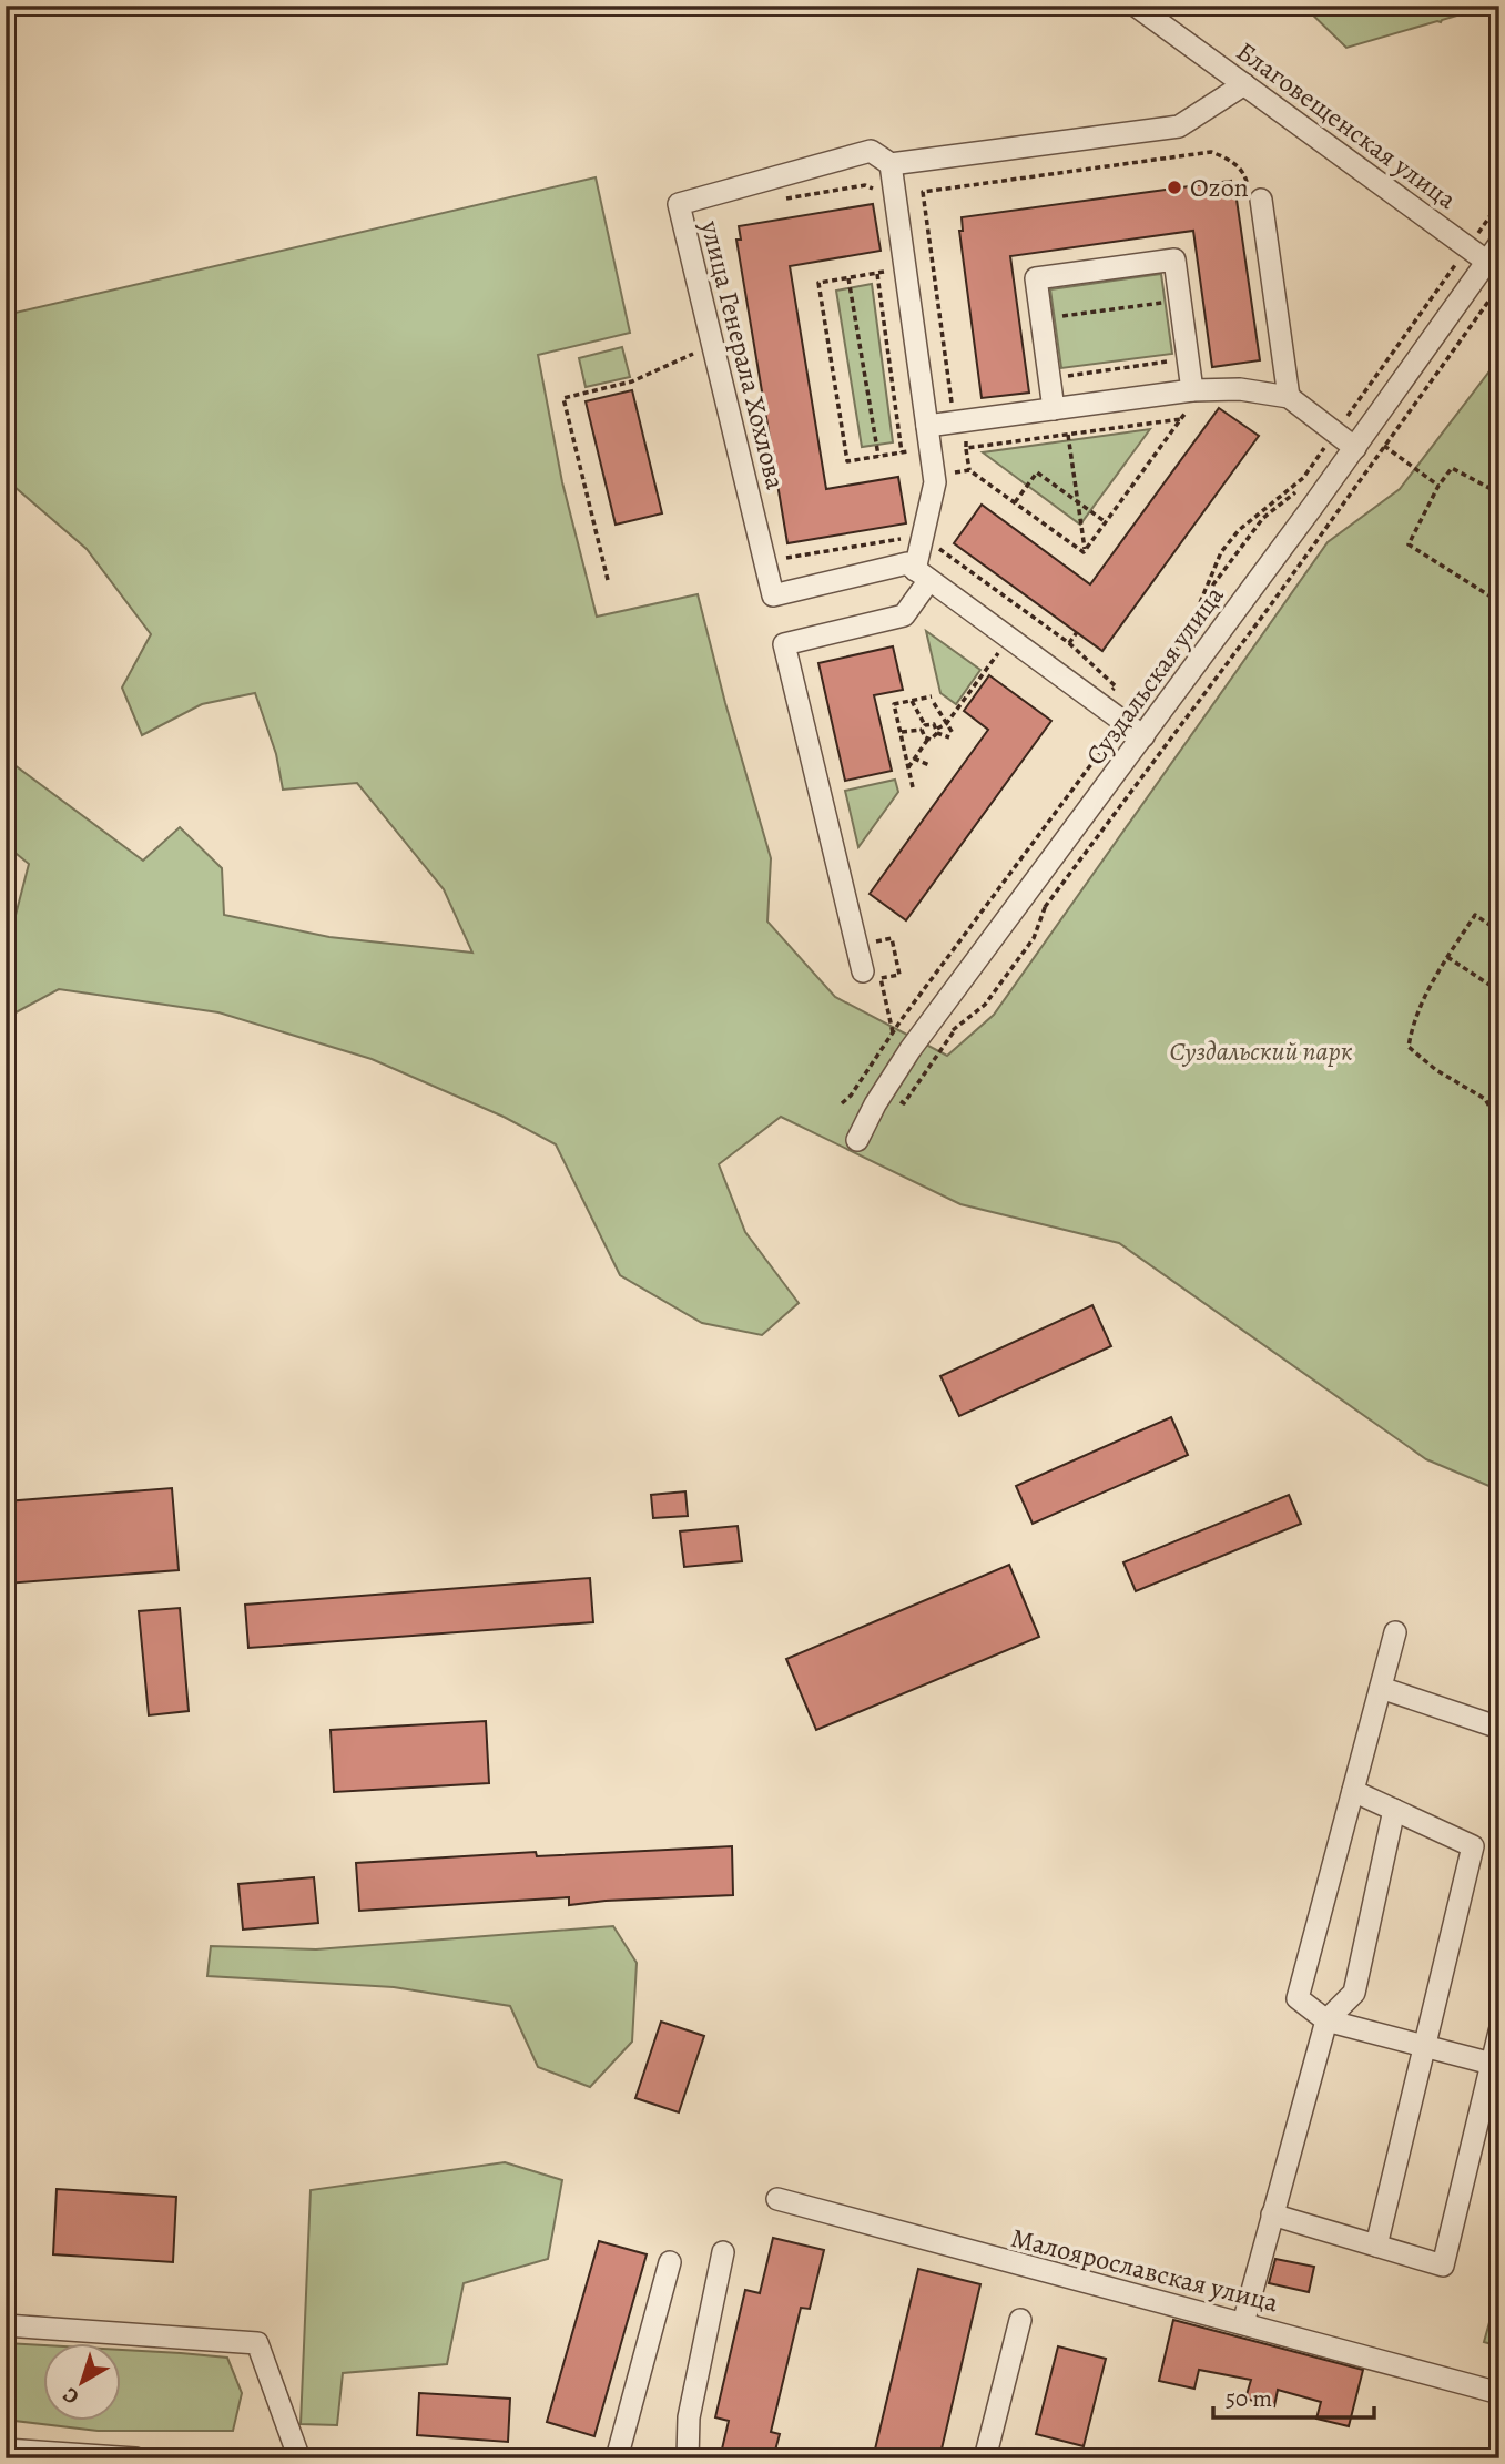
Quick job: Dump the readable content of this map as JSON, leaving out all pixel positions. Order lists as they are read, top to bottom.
{
  "streets": {
    "street": [
      "Благовещенская улица",
      "улица Генерала Хохлова",
      "Суздальская улица",
      "Малоярославская улица"
    ]
  },
  "crossings": [
    ["Благовещенская улица", "улица Генерала Хохлова"],
    ["Благовещенская улица", "Суздальская улица"]
  ],
  "parks": ["Суздальский парк"],
  "places": ["Ozon"],
  "scale_bar": "50 m",
  "north": "bottom left"
}
